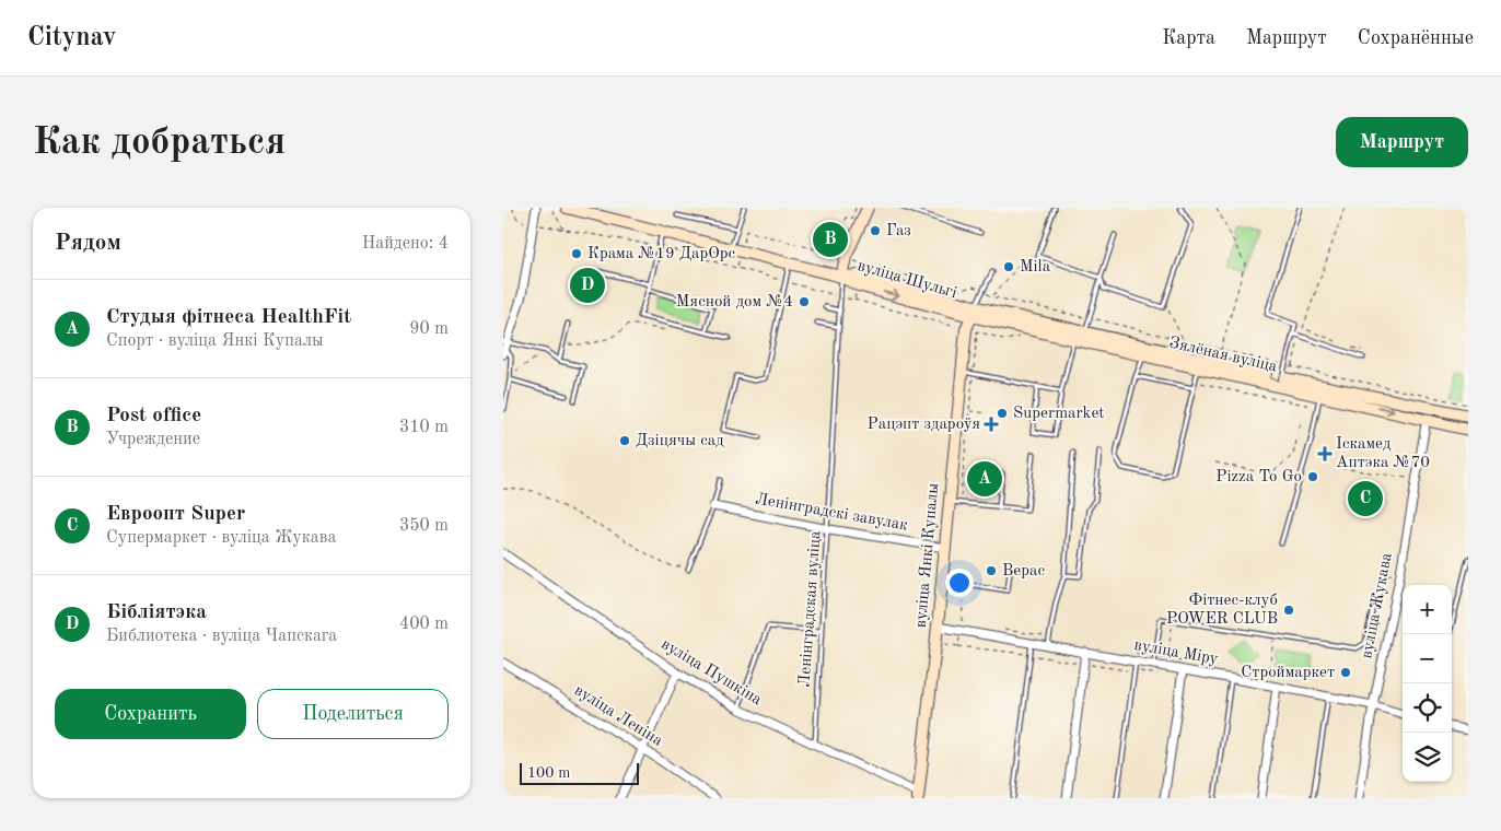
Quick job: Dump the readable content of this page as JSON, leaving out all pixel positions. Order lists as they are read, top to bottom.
{
  "streets": {
    "main road": ["вуліца Шульгі", "Зялёная вуліца", "вуліца Янкі Купалы"],
    "street": [
      "Ленінградскі завулак",
      "вуліца Жукава",
      "вуліца Міру",
      "вуліца Пушкіна",
      "вуліца Леніна"
    ],
    "lane": ["Ленінградская вуліца"]
  },
  "crossings": [
    ["вуліца Шульгі", "Зялёная вуліца"],
    ["вуліца Шульгі", "вуліца Янкі Купалы"],
    ["вуліца Шульгі", "Ленінградская вуліца"],
    ["Зялёная вуліца", "вуліца Янкі Купалы"],
    ["Зялёная вуліца", "вуліца Жукава"],
    ["Ленінградскі завулак", "вуліца Янкі Купалы"],
    ["Ленінградскі завулак", "Ленінградская вуліца"],
    ["вуліца Янкі Купалы", "вуліца Міру"],
    ["вуліца Янкі Купалы", "вуліца Пушкіна"],
    ["вуліца Жукава", "вуліца Міру"],
    ["Ленінградская вуліца", "вуліца Пушкіна"]
  ],
  "places": {
    "other": [
      "Газ",
      "Крама №19 ДарОрс",
      "Mila",
      "Мясной дом №4",
      "Supermarket",
      "Дзіцячы сад",
      "Pizza To Go",
      "Верас",
      "Фітнес-клуб POWER CLUB",
      "Строймаркет"
    ],
    "health": ["Рацэпт здароўя", "Іскамед Аптэка №70"]
  },
  "scale_bar": "100 m",
  "page": {
    "header": "Citynav",
    "nav": ["Карта", "Маршрут", "Сохранённые"],
    "buttons": [
      "Маршрут",
      ["Сохранить", "Поделиться"]
    ],
    "title": "Как добраться",
    "heading": ["Рядом", "Найдено: 4"],
    "pins": [
      "B",
      "D",
      "A",
      "C"
    ],
    "list": [
      {
        "mark": "A",
        "name": "Студыя фітнеса HealthFit",
        "note": "Спорт · вуліца Янкі Купалы",
        "value": "90 m"
      },
      {
        "mark": "B",
        "name": "Post office",
        "note": "Учреждение",
        "value": "310 m"
      },
      {
        "mark": "C",
        "name": "Евроопт Super",
        "note": "Супермаркет · вуліца Жукава",
        "value": "350 m"
      },
      {
        "mark": "D",
        "name": "Бібліятэка",
        "note": "Библиотека · вуліца Чапскага",
        "value": "400 m"
      }
    ],
    "map_buttons": ["+", "−"],
    "scale": "100 m"
  }
}
